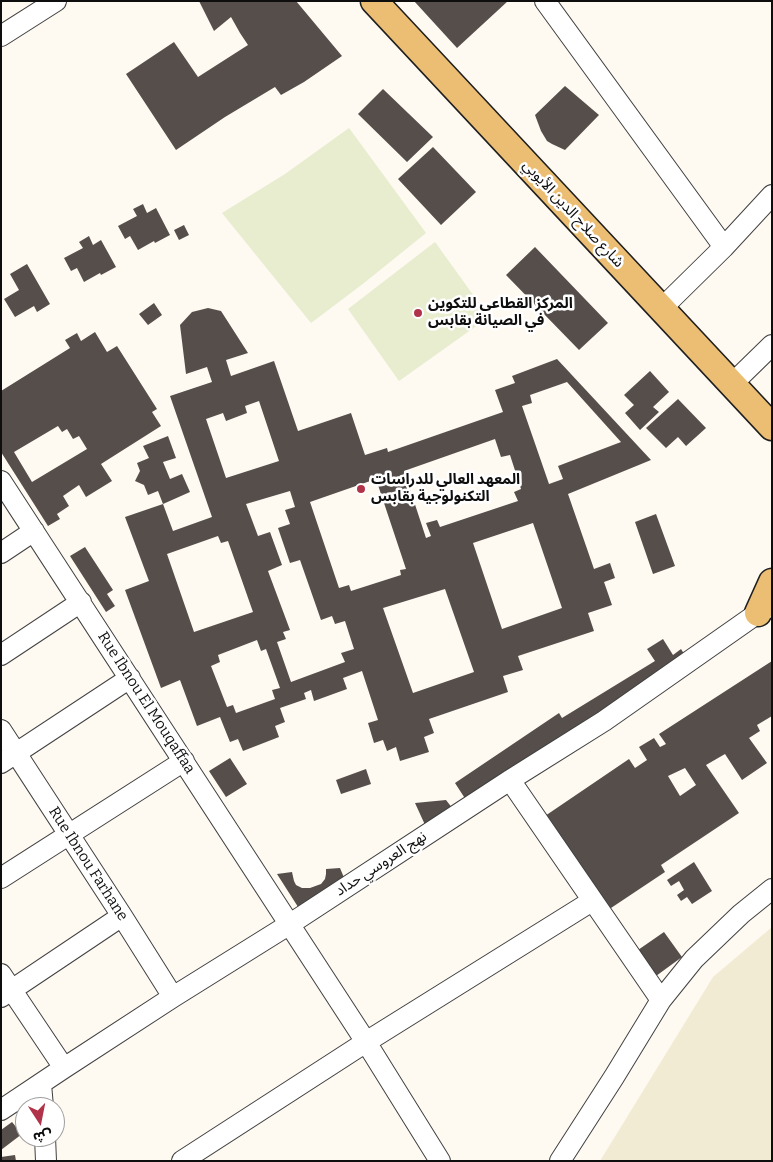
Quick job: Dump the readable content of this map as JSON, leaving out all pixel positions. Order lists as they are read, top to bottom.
{
  "streets": {
    "main road": ["شارع صلاح الدين الأيوبي"],
    "street": ["Rue Ibnou El Mouqaffaa", "Rue Ibnou Farhane", "نهج العروسي حداد"]
  },
  "crossings": [
    ["Rue Ibnou El Mouqaffaa", "نهج العروسي حداد"],
    ["Rue Ibnou Farhane", "نهج العروسي حداد"]
  ],
  "places": ["المركز القطاعى للتكوين في الصيانة بقابس", "المعهد العالي للدراسات التكنولوجية بقابس"],
  "north": "bottom"
}
